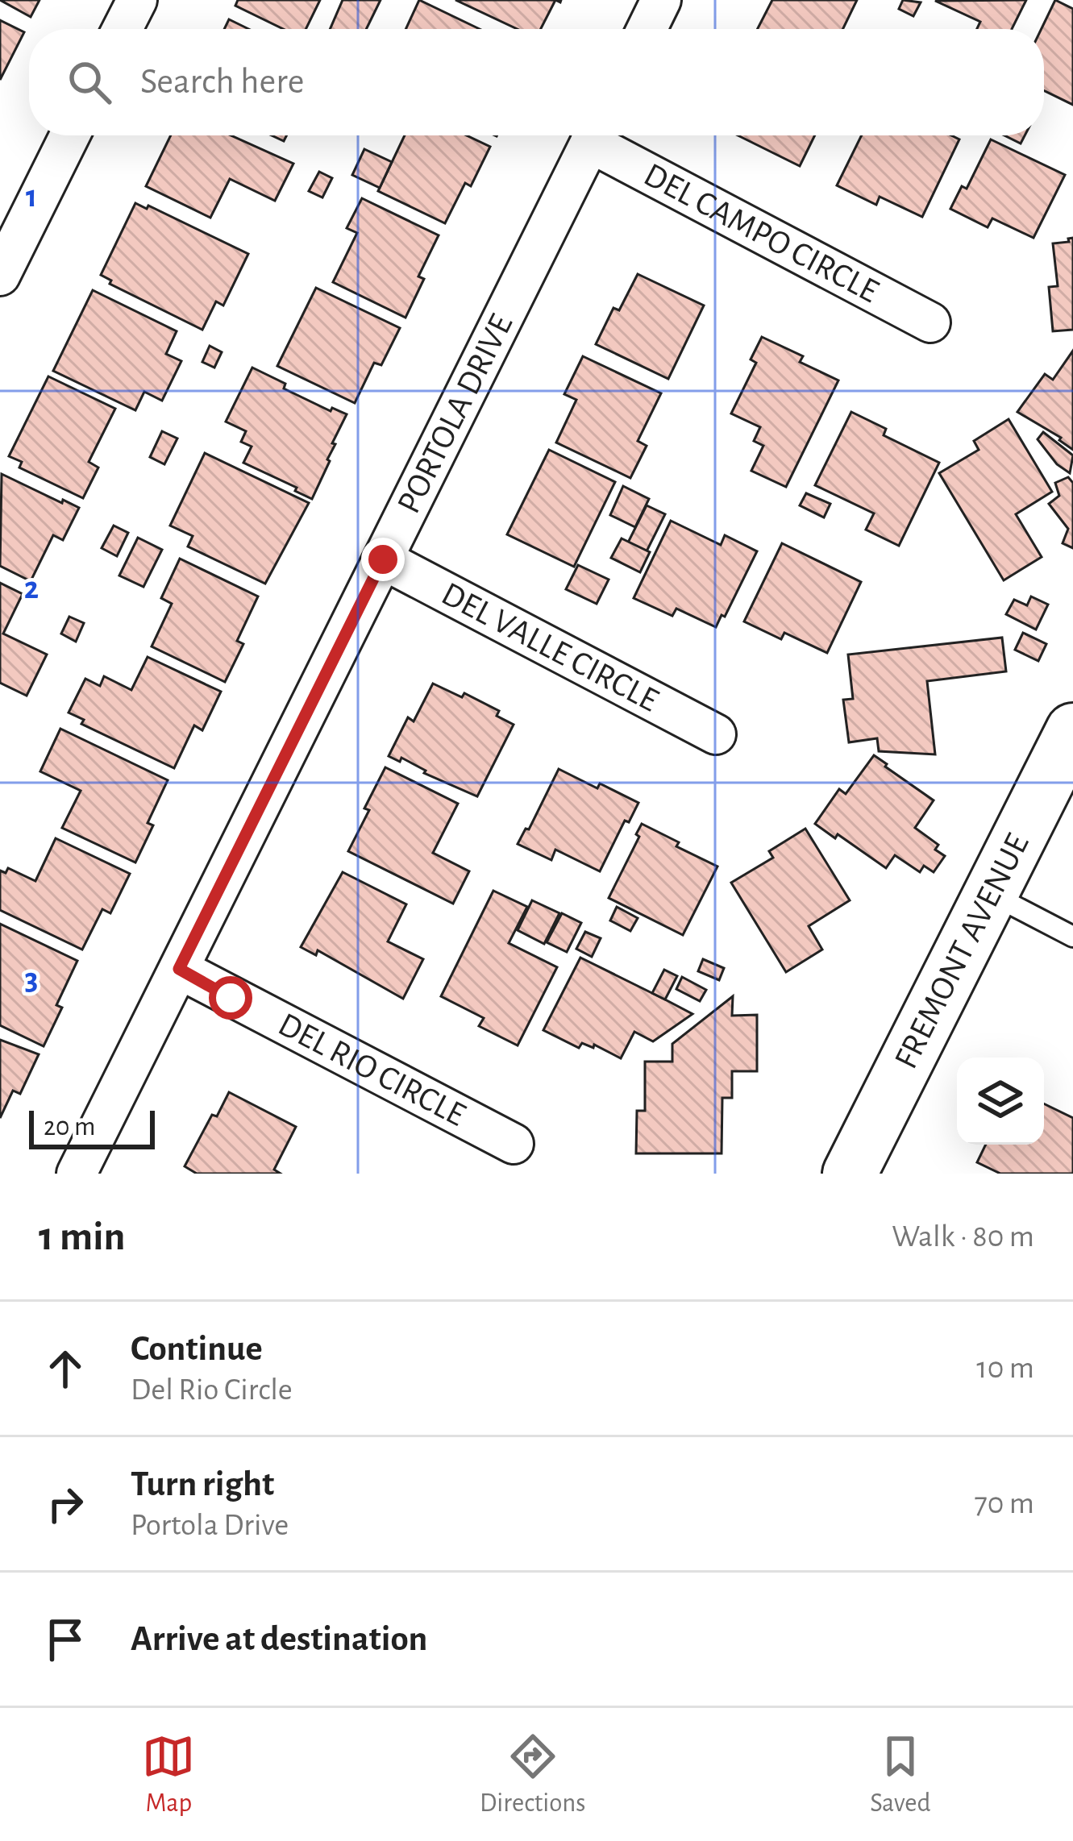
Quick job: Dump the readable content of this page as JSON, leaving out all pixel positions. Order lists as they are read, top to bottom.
{
  "streets": {
    "street": [
      "DEL CAMPO CIRCLE",
      "PORTOLA DRIVE",
      "DEL VALLE CIRCLE",
      "FREMONT AVENUE",
      "DEL RIO CIRCLE"
    ]
  },
  "crossings": [
    ["PORTOLA DRIVE", "DEL VALLE CIRCLE"],
    ["PORTOLA DRIVE", "DEL RIO CIRCLE"]
  ],
  "scale_bar": "20 m",
  "page": {
    "search": "Search here",
    "scale": "20 m",
    "heading": ["1 min", "Walk · 80 m"],
    "list": [
      ["Continue", "Del Rio Circle", "10 m"],
      ["Turn right", "Portola Drive", "70 m"],
      "Arrive at destination"
    ],
    "nav": ["Map", "Directions", "Saved"]
  },
  "grid": {
    "rows": ["1", "2", "3"]
  }
}
